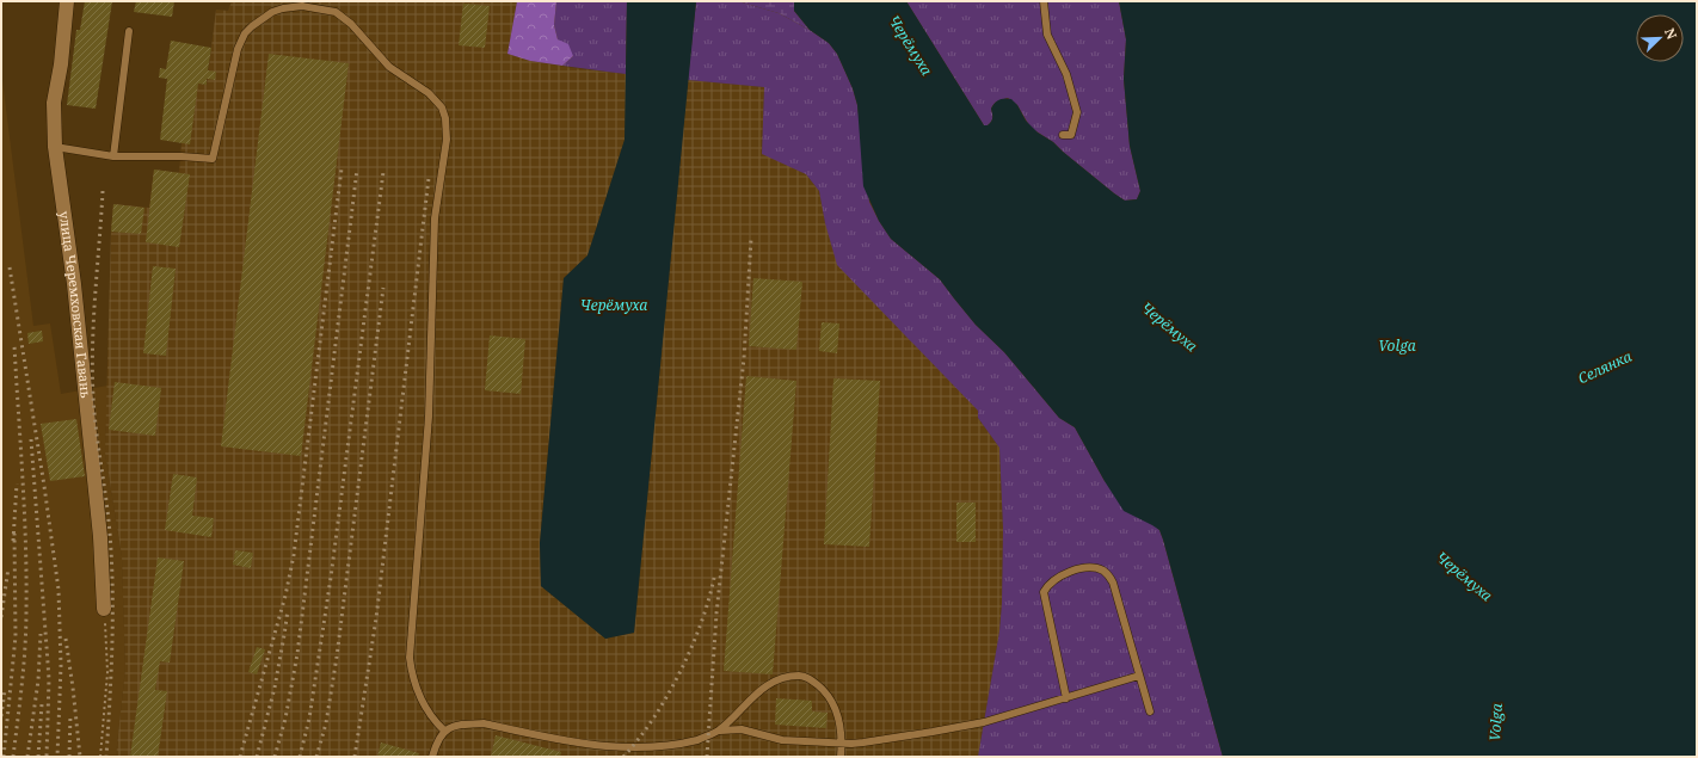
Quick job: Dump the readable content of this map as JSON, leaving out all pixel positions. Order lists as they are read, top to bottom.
{
  "streets": {
    "street": ["улица Черемховская Гавань"]
  },
  "water": ["Черёмуха", "Volga", "Селянка"],
  "north": "top right"
}
